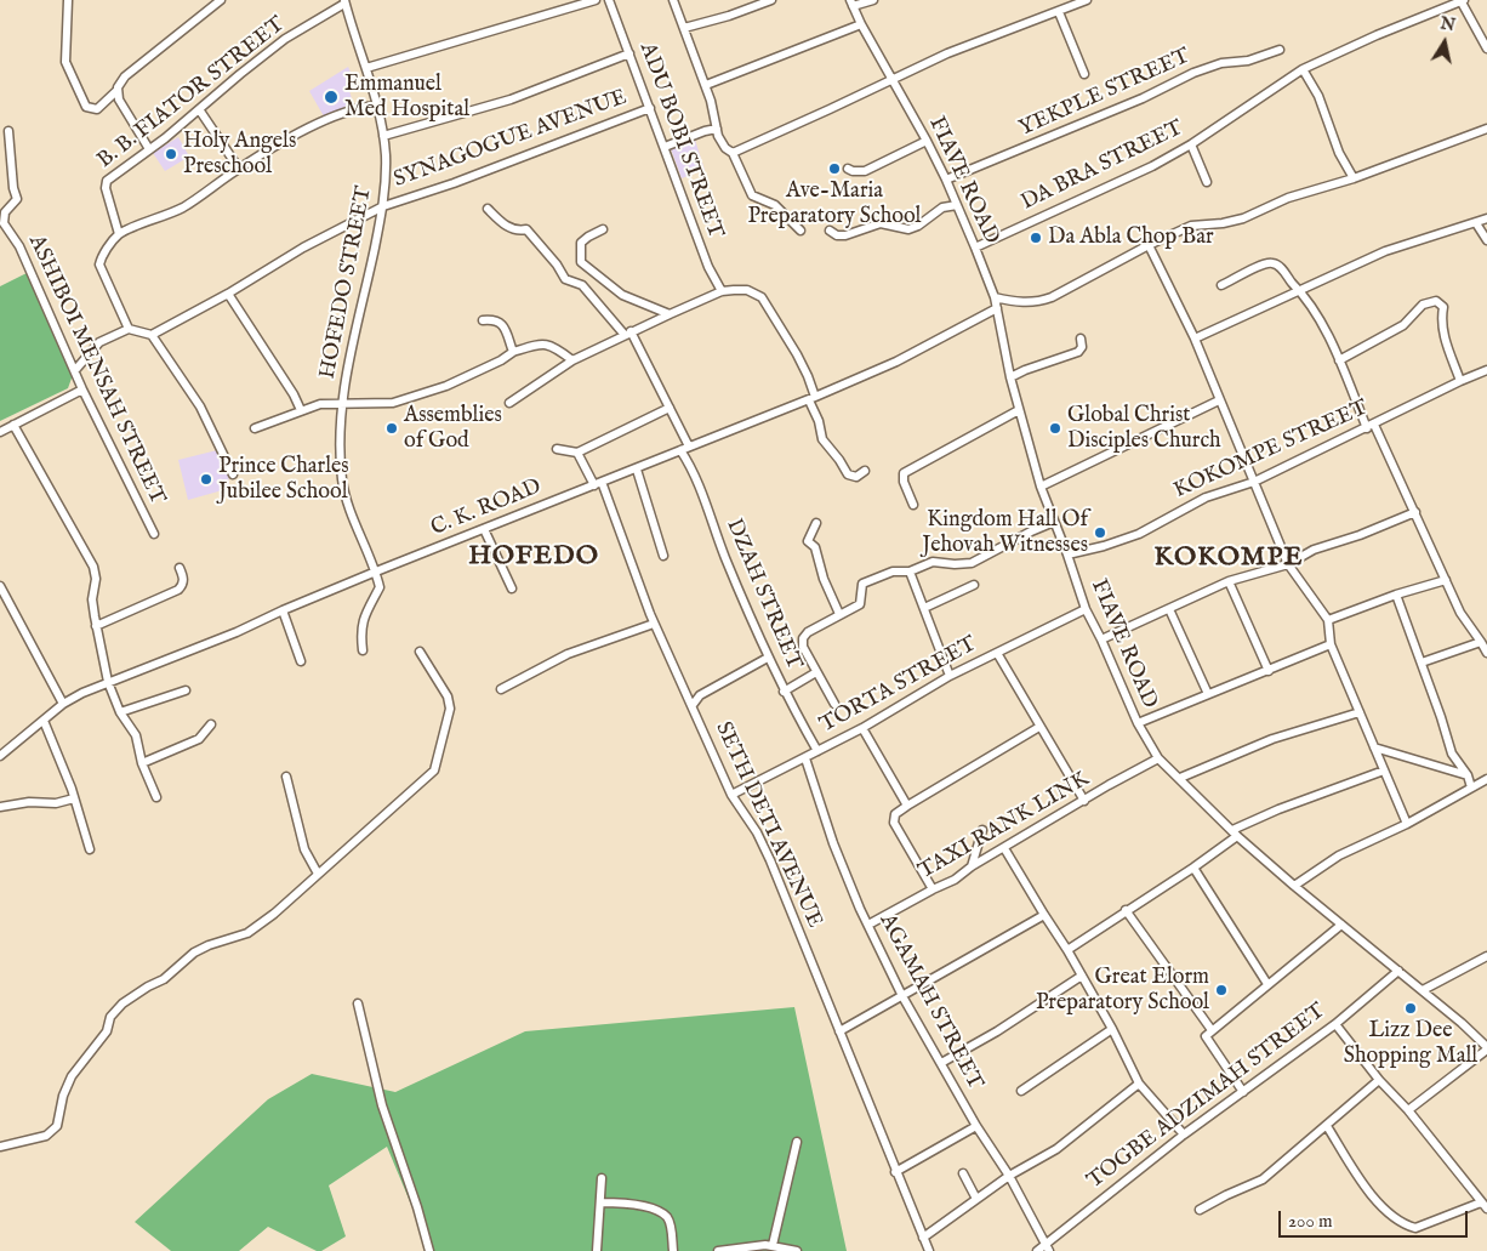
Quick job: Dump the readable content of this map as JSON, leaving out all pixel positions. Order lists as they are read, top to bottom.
{
  "streets": {
    "street": [
      "B. B. FIATOR STREET",
      "YEKPLE STREET",
      "SYNAGOGUE AVENUE",
      "ADU BOBI STREET",
      "DA BRA STREET",
      "FIAVE ROAD",
      "HOFEDO STREET",
      "ASHIBOI MENSAH STREET",
      "KOKOMPE STREET",
      "C. K. ROAD",
      "DZAH STREET",
      "TORTA STREET",
      "SETH DETI AVENUE",
      "TAXI RANK LINK",
      "AGAMAH STREET",
      "TOGBE ADZIMAH STREET"
    ]
  },
  "crossings": [
    ["B. B. FIATOR STREET", "HOFEDO STREET"],
    ["YEKPLE STREET", "FIAVE ROAD"],
    ["SYNAGOGUE AVENUE", "ADU BOBI STREET"],
    ["SYNAGOGUE AVENUE", "HOFEDO STREET"],
    ["DA BRA STREET", "FIAVE ROAD"],
    ["FIAVE ROAD", "KOKOMPE STREET"],
    ["FIAVE ROAD", "C. K. ROAD"],
    ["FIAVE ROAD", "TORTA STREET"],
    ["FIAVE ROAD", "TAXI RANK LINK"],
    ["FIAVE ROAD", "TOGBE ADZIMAH STREET"],
    ["HOFEDO STREET", "C. K. ROAD"],
    ["C. K. ROAD", "DZAH STREET"],
    ["C. K. ROAD", "SETH DETI AVENUE"],
    ["DZAH STREET", "TORTA STREET"],
    ["TORTA STREET", "SETH DETI AVENUE"],
    ["TORTA STREET", "AGAMAH STREET"],
    ["TAXI RANK LINK", "AGAMAH STREET"],
    ["AGAMAH STREET", "TOGBE ADZIMAH STREET"]
  ],
  "districts": ["HOFEDO", "KOKOMPE"],
  "places": [
    "Emmanuel Med Hospital",
    "Holy Angels Preschool",
    "Ave-Maria Preparatory School",
    "Da Abla Chop Bar",
    "Assemblies of God",
    "Global Christ Disciples Church",
    "Prince Charles Jubilee School",
    "Kingdom Hall Of Jehovah Witnesses",
    "Great Elorm Preparatory School",
    "Lizz Dee Shopping Mall"
  ],
  "scale_bar": "200 m",
  "north": "top"
}
